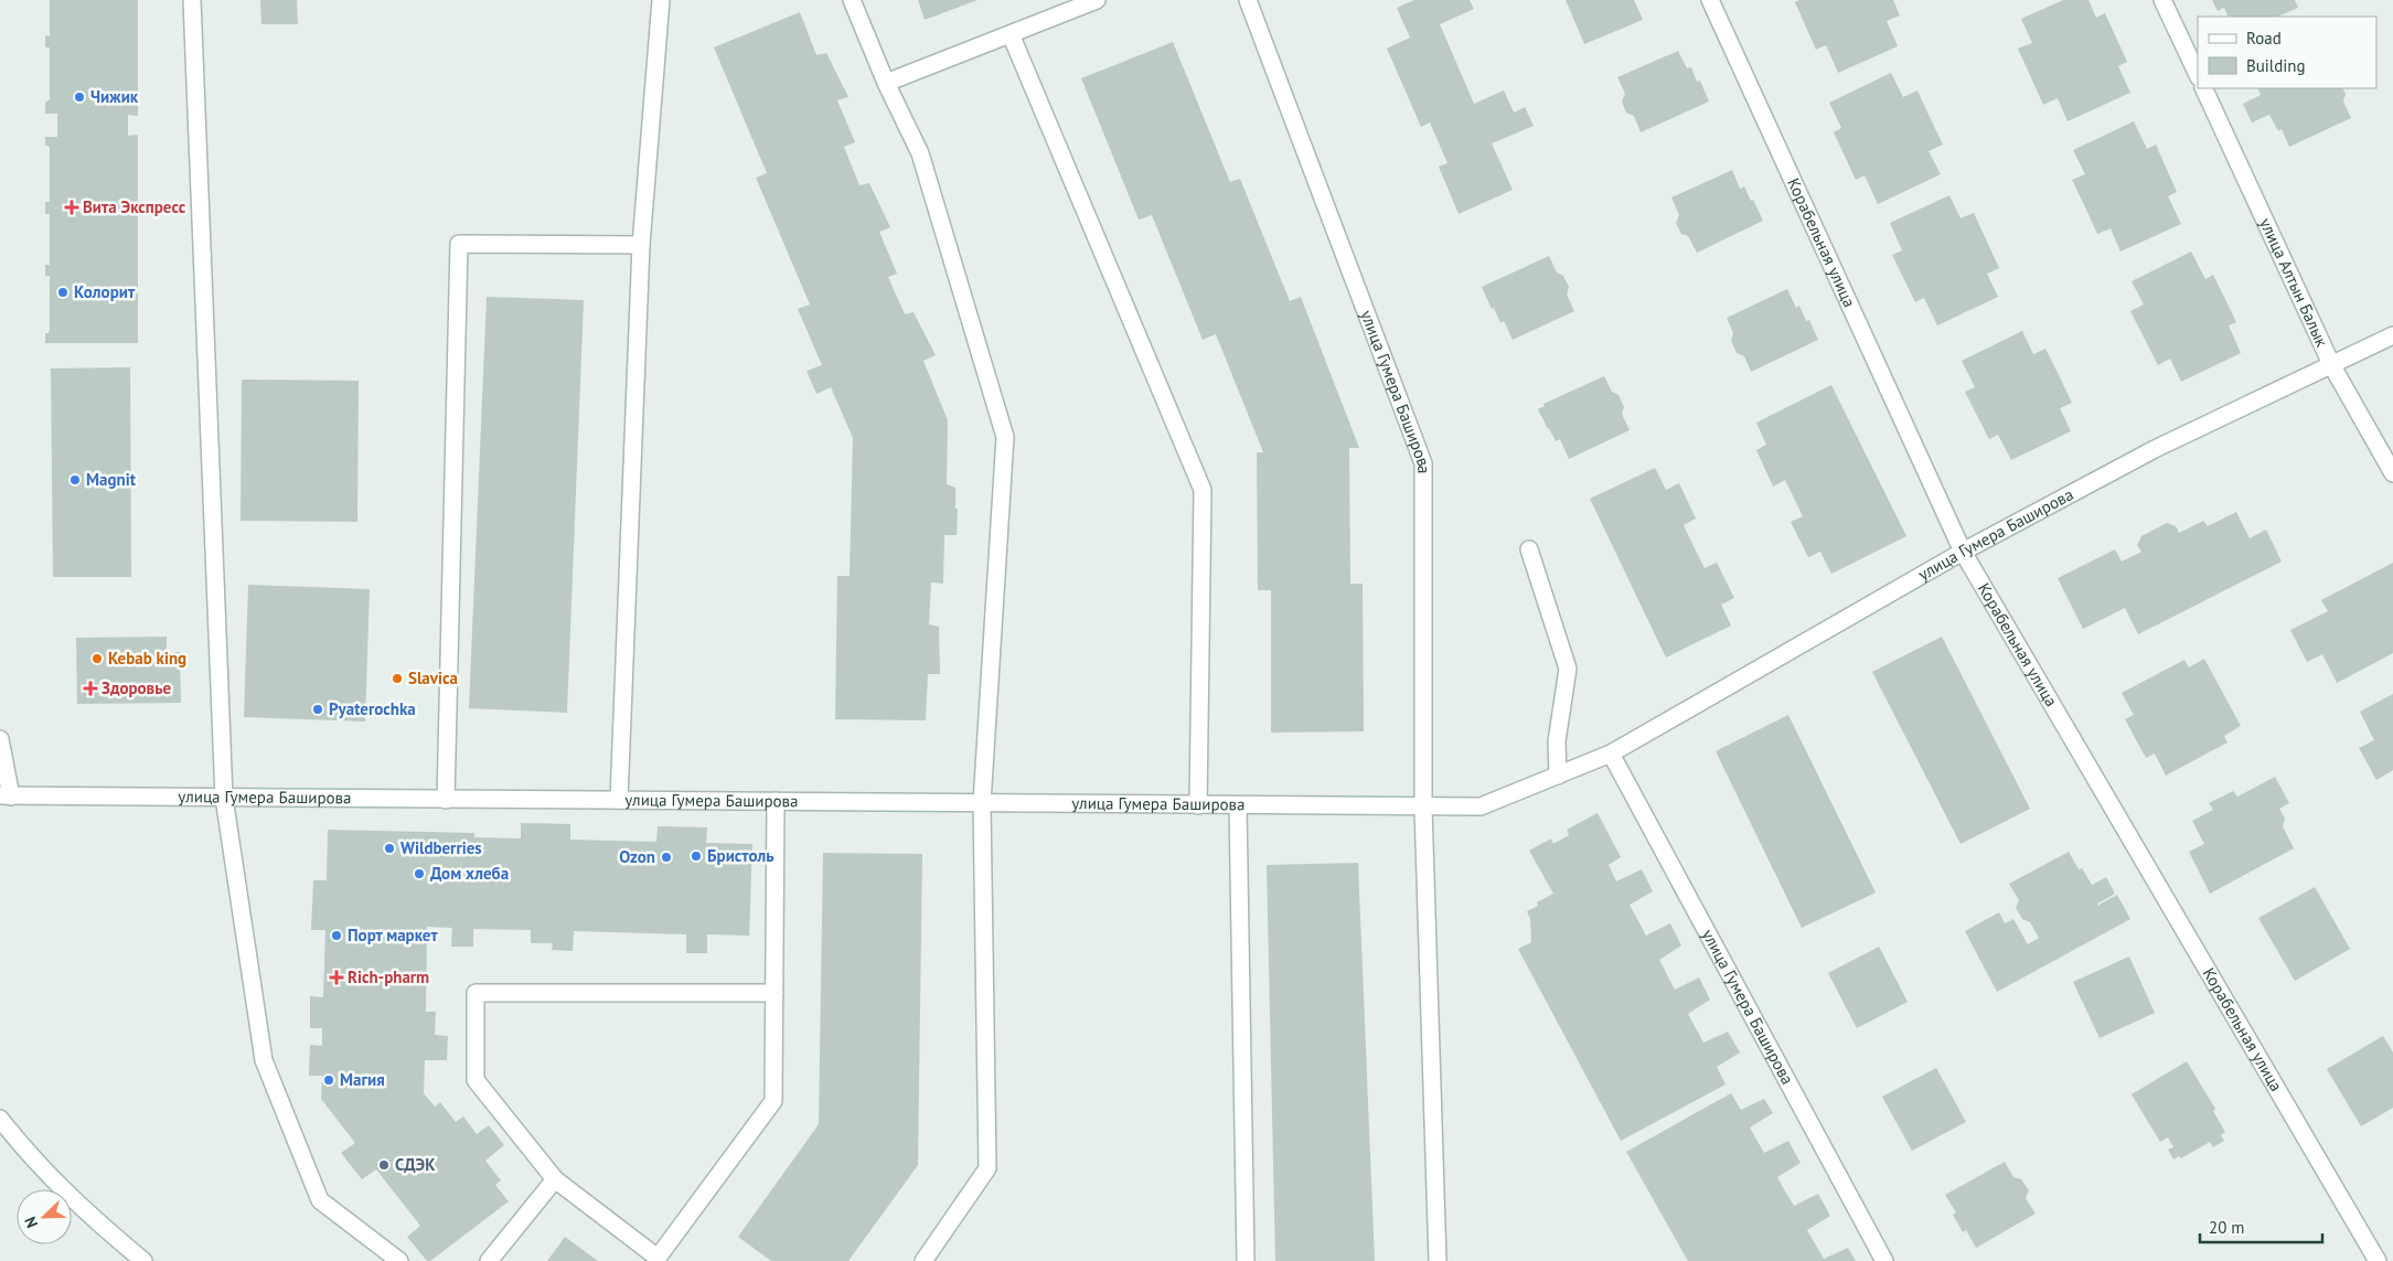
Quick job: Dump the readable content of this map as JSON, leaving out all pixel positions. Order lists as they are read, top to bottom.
{
  "streets": {
    "street": ["Корабельная улица", "улица Алтын Балык", "улица Гумера Баширова"]
  },
  "crossings": [
    ["Корабельная улица", "улица Гумера Баширова"],
    ["улица Алтын Балык", "улица Гумера Баширова"]
  ],
  "places": {
    "other": [
      "Чижик",
      "Колорит",
      "Magnit",
      "Kebab king",
      "Slavica",
      "Pyaterochka",
      "Wildberries",
      "Бристоль",
      "Ozon",
      "Дом хлеба",
      "Порт маркет",
      "Магия",
      "СДЭК"
    ],
    "health": ["Вита Экспресс", "Здоровье", "Rich-pharm"]
  },
  "legend": ["Road", "Building"],
  "scale_bar": "20 m",
  "north": "bottom left"
}
